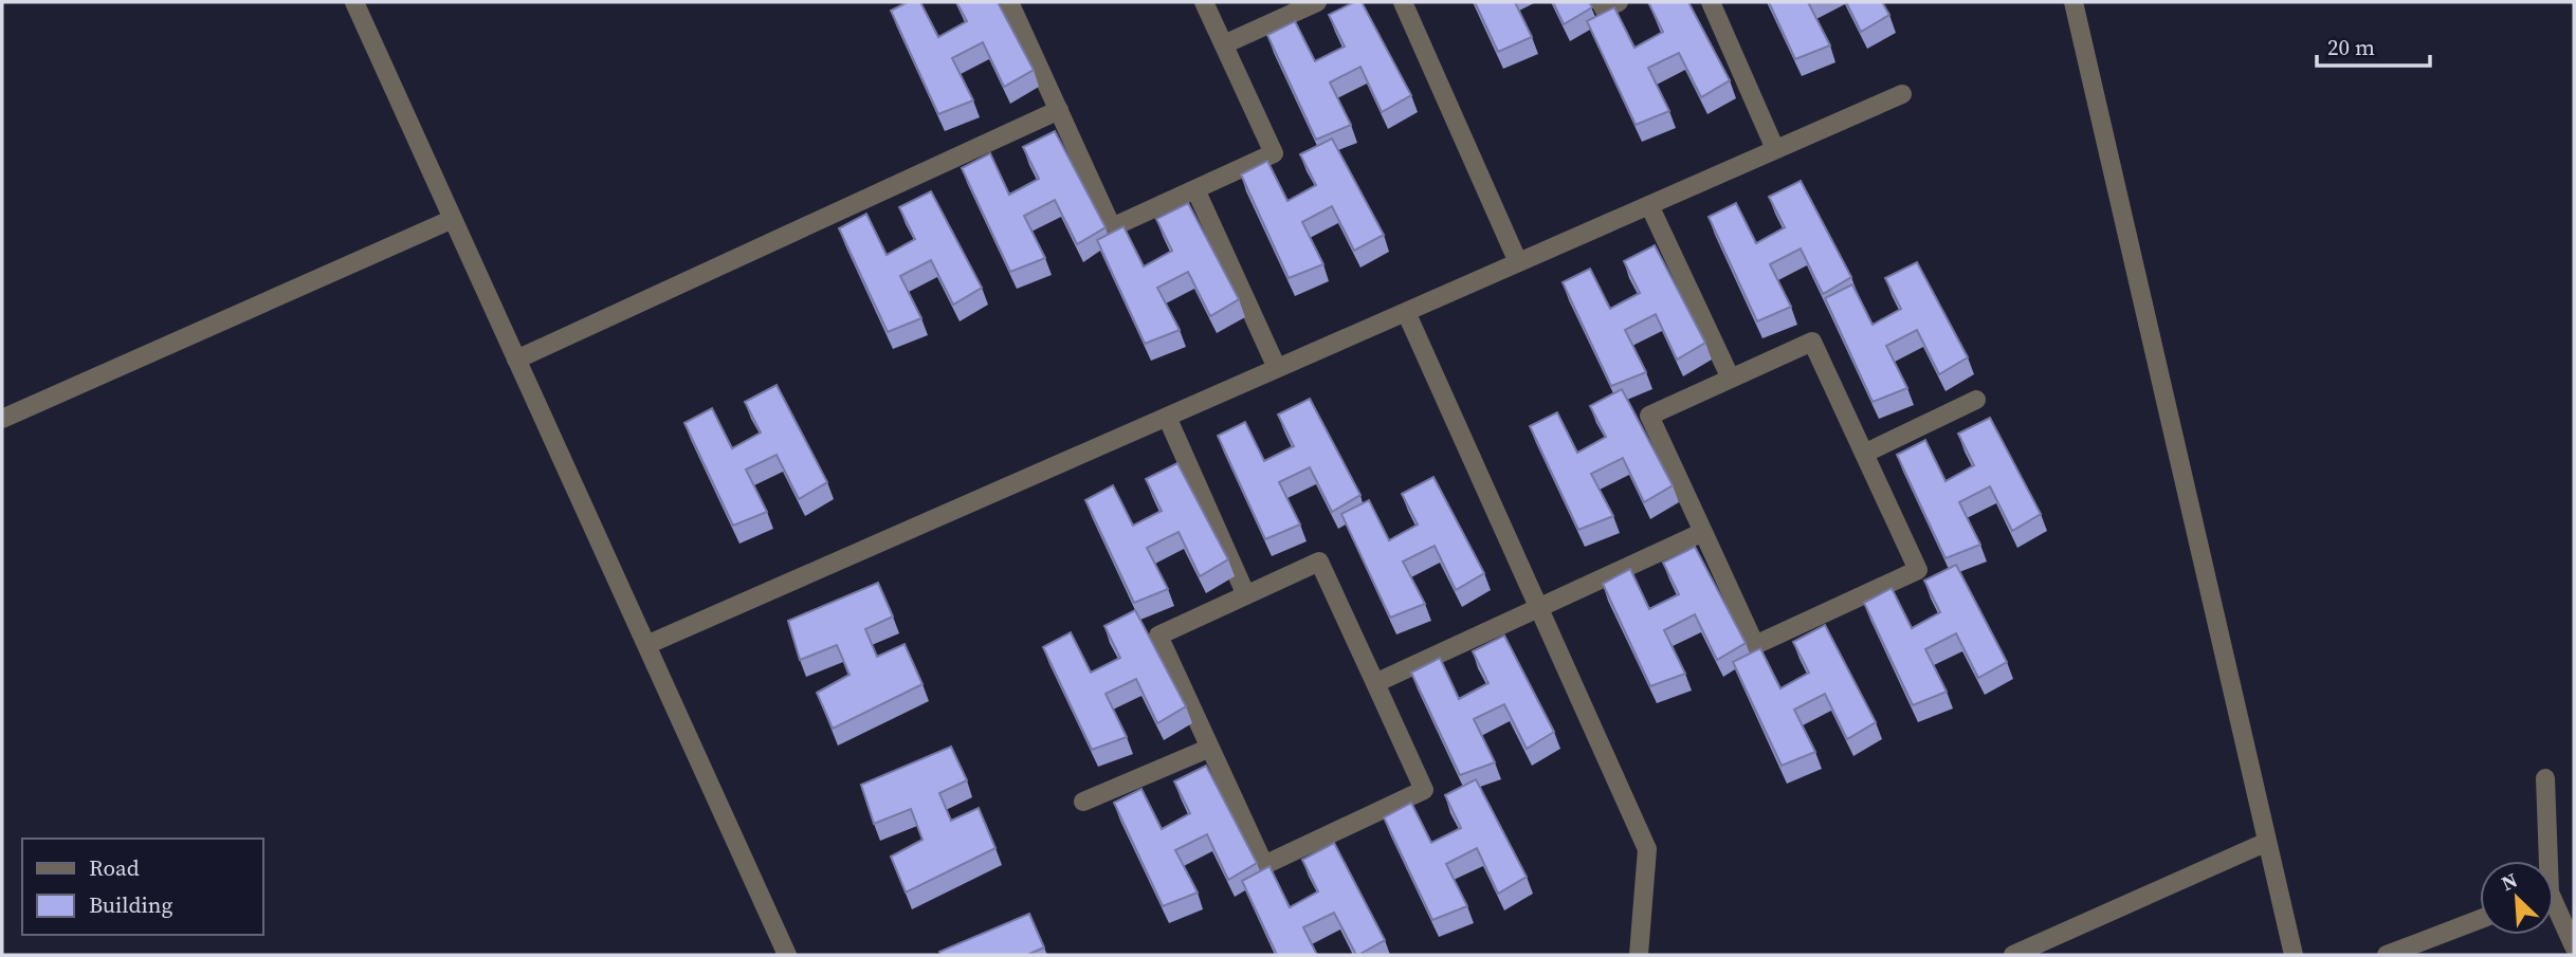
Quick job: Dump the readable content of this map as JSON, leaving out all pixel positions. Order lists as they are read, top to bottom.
{
  "legend": ["Road", "Building"],
  "scale_bar": "20 m",
  "north": "top left"
}
